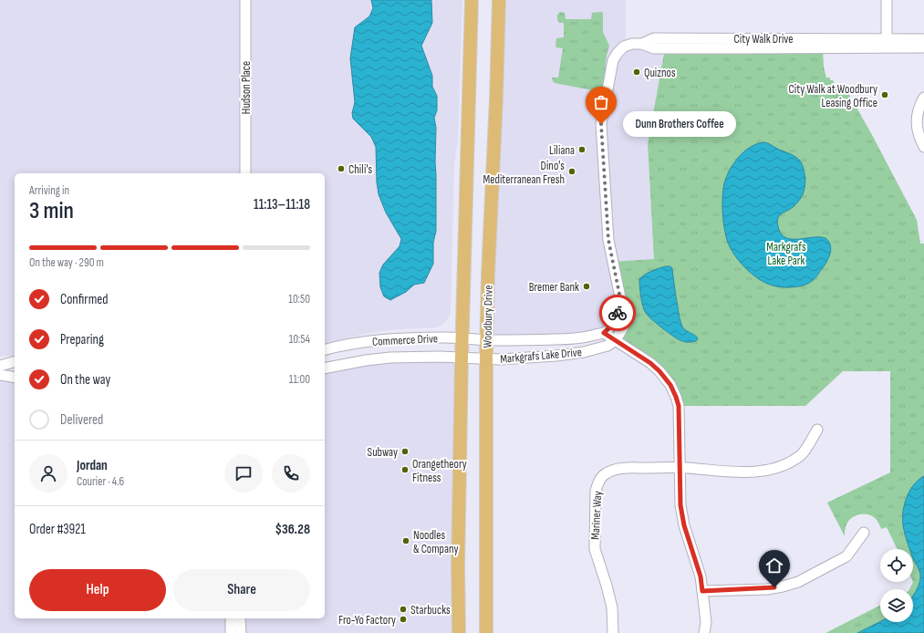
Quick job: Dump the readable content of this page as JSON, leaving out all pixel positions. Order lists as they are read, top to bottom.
{
  "streets": {
    "main road": ["Woodbury Drive"],
    "street": [
      "City Walk Drive",
      "Hudson Place",
      "Commerce Drive",
      "Markgrafs Lake Drive",
      "Mariner Way"
    ]
  },
  "crossings": [
    ["City Walk Drive", "Markgrafs Lake Drive"],
    ["Woodbury Drive", "Commerce Drive"],
    ["Woodbury Drive", "Markgrafs Lake Drive"],
    ["Commerce Drive", "Markgrafs Lake Drive"]
  ],
  "parks": ["Markgrafs Lake Park"],
  "places": [
    "Quiznos",
    "City Walk at Woodbury Leasing Office",
    "Dunn Brothers Coffee",
    "Liliana",
    "Chili's",
    "Dino's Mediterranean Fresh",
    "Bremer Bank",
    "Subway",
    "Orangetheory Fitness",
    "Noodles & Company",
    "Starbucks",
    "Fro-Yo Factory"
  ],
  "page": {
    "bubble": "Dunn Brothers Coffee",
    "heading": ["3 min", "Arriving in", "11:13–11:18"],
    "panel": [
      "Jordan",
      "Courier · 4.6",
      "Order #3921",
      "$36.28"
    ],
    "bar": "On the way · 290 m",
    "list": [
      ["Confirmed", "10:50"],
      ["Preparing", "10:54"],
      ["On the way", "11:00"],
      "Delivered"
    ],
    "buttons": ["Help", "Share"]
  }
}
